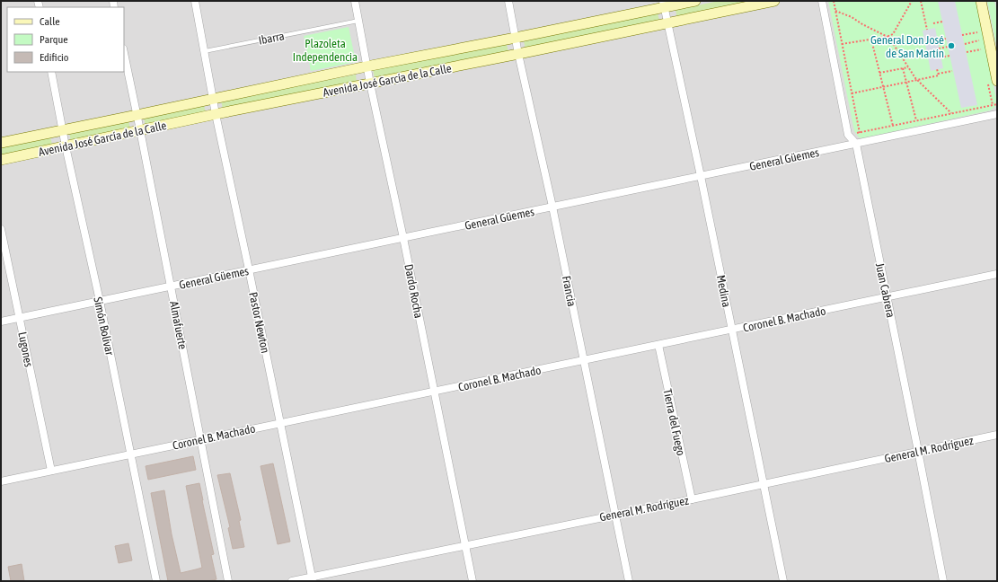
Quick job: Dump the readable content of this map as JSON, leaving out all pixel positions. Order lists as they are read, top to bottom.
{
  "streets": {
    "main road": ["Avenida José García de la Calle"],
    "street": [
      "General Güemes",
      "Juan Cabrera",
      "Dardo Rocha",
      "Francia",
      "Medina",
      "Coronel B. Machado",
      "Pastor Newton",
      "Almafuerte",
      "Simón Bolívar",
      "Lugones",
      "Tierra del Fuego",
      "General M. Rodríguez"
    ],
    "lane": ["Ibarra"]
  },
  "crossings": [
    ["Ibarra", "Dardo Rocha"],
    ["Ibarra", "Pastor Newton"],
    ["Avenida José García de la Calle", "Dardo Rocha"],
    ["Avenida José García de la Calle", "Francia"],
    ["Avenida José García de la Calle", "Medina"],
    ["Avenida José García de la Calle", "Pastor Newton"],
    ["Avenida José García de la Calle", "Almafuerte"],
    ["Avenida José García de la Calle", "Simón Bolívar"],
    ["General Güemes", "Juan Cabrera"],
    ["General Güemes", "Dardo Rocha"],
    ["General Güemes", "Francia"],
    ["General Güemes", "Medina"],
    ["General Güemes", "Pastor Newton"],
    ["General Güemes", "Almafuerte"],
    ["General Güemes", "Simón Bolívar"],
    ["General Güemes", "Lugones"],
    ["Juan Cabrera", "Coronel B. Machado"],
    ["Juan Cabrera", "General M. Rodríguez"],
    ["Dardo Rocha", "Coronel B. Machado"],
    ["Dardo Rocha", "General M. Rodríguez"],
    ["Francia", "Coronel B. Machado"],
    ["Francia", "General M. Rodríguez"],
    ["Medina", "Coronel B. Machado"],
    ["Medina", "General M. Rodríguez"],
    ["Coronel B. Machado", "Pastor Newton"],
    ["Coronel B. Machado", "Almafuerte"],
    ["Coronel B. Machado", "Simón Bolívar"],
    ["Coronel B. Machado", "Lugones"],
    ["Coronel B. Machado", "Tierra del Fuego"],
    ["Pastor Newton", "General M. Rodríguez"],
    ["Tierra del Fuego", "General M. Rodríguez"]
  ],
  "parks": ["Plazoleta Independencia"],
  "places": ["General Don José de San Martín"],
  "legend": ["Calle", "Parque", "Edificio"]
}
